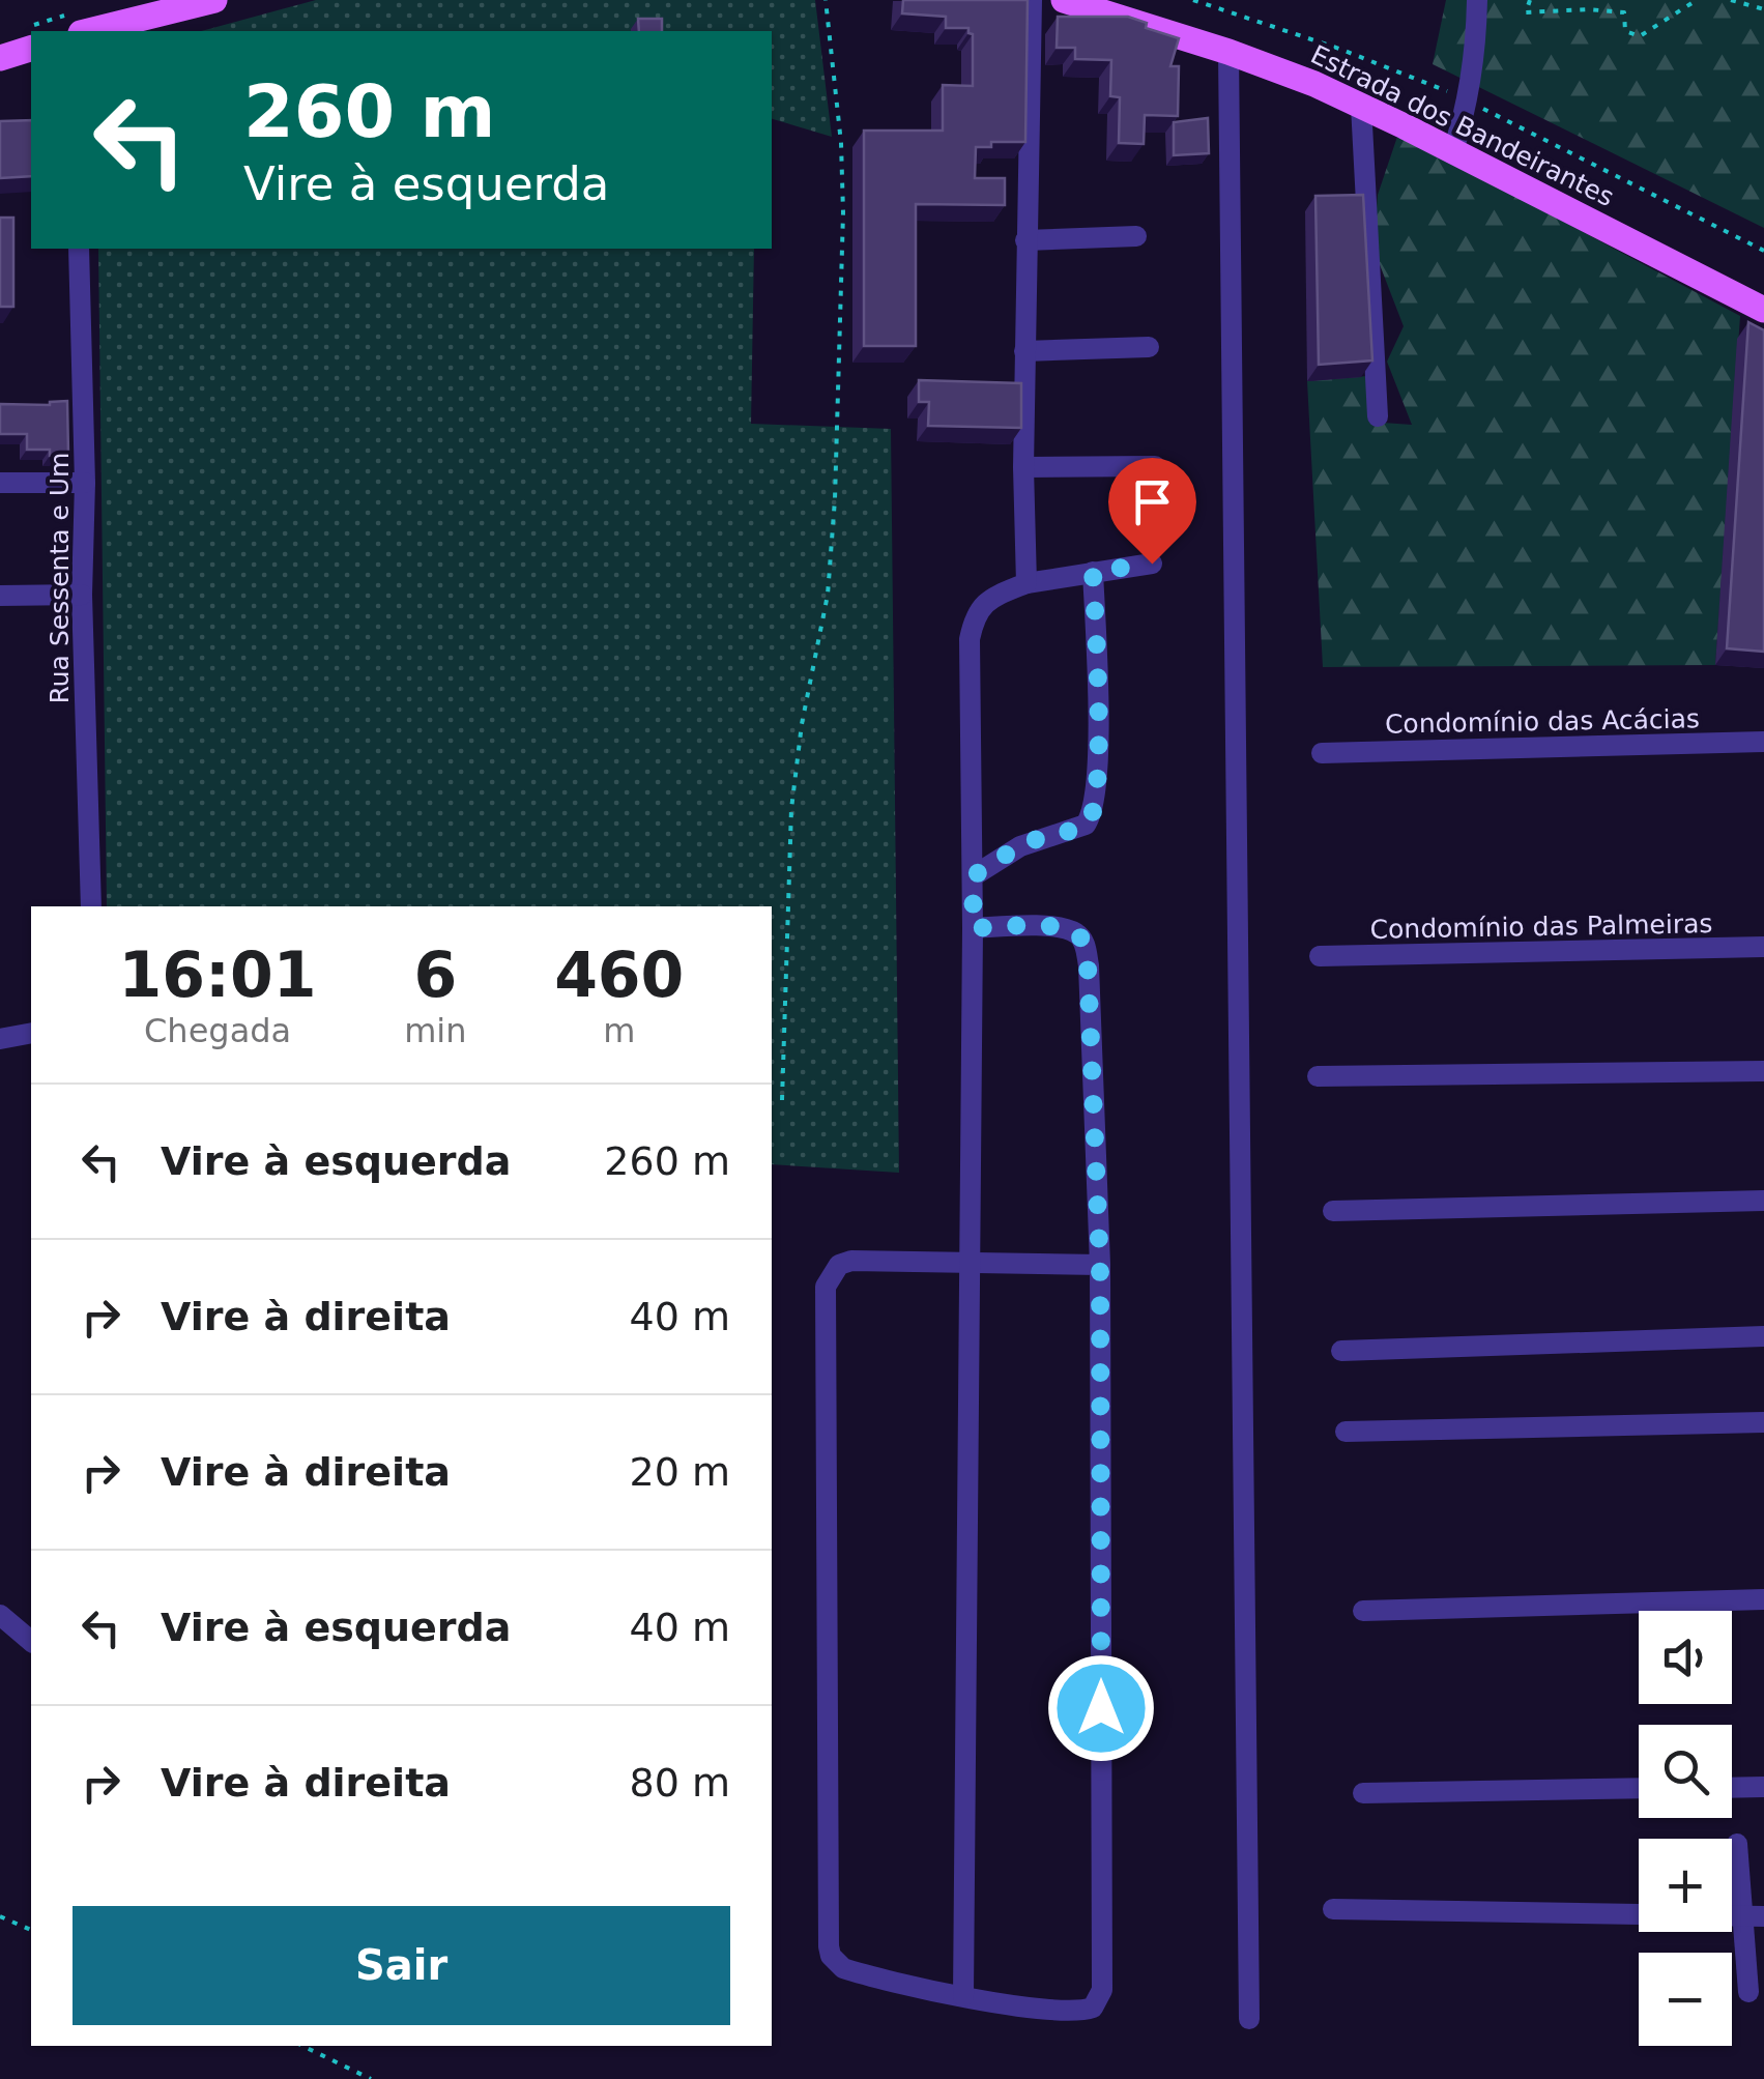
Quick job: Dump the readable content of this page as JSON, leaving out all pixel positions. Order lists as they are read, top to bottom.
{
  "streets": {
    "main road": ["Estrada dos Bandeirantes"],
    "street": ["Rua Sessenta e Um", "Condomínio das Acácias", "Condomínio das Palmeiras"]
  },
  "page": {
    "turn": ["260 m", "Vire à esquerda"],
    "eta": [
      "16:01",
      "Chegada",
      "6",
      "min",
      "460",
      "m"
    ],
    "list": [
      {
        "name": "Vire à esquerda",
        "value": "260 m"
      },
      {
        "name": "Vire à direita",
        "value": "40 m"
      },
      {
        "name": "Vire à direita",
        "value": "20 m"
      },
      {
        "name": "Vire à esquerda",
        "value": "40 m"
      },
      {
        "name": "Vire à direita",
        "value": "80 m"
      }
    ],
    "map_buttons": ["+", "−"],
    "buttons": "Sair"
  }
}
